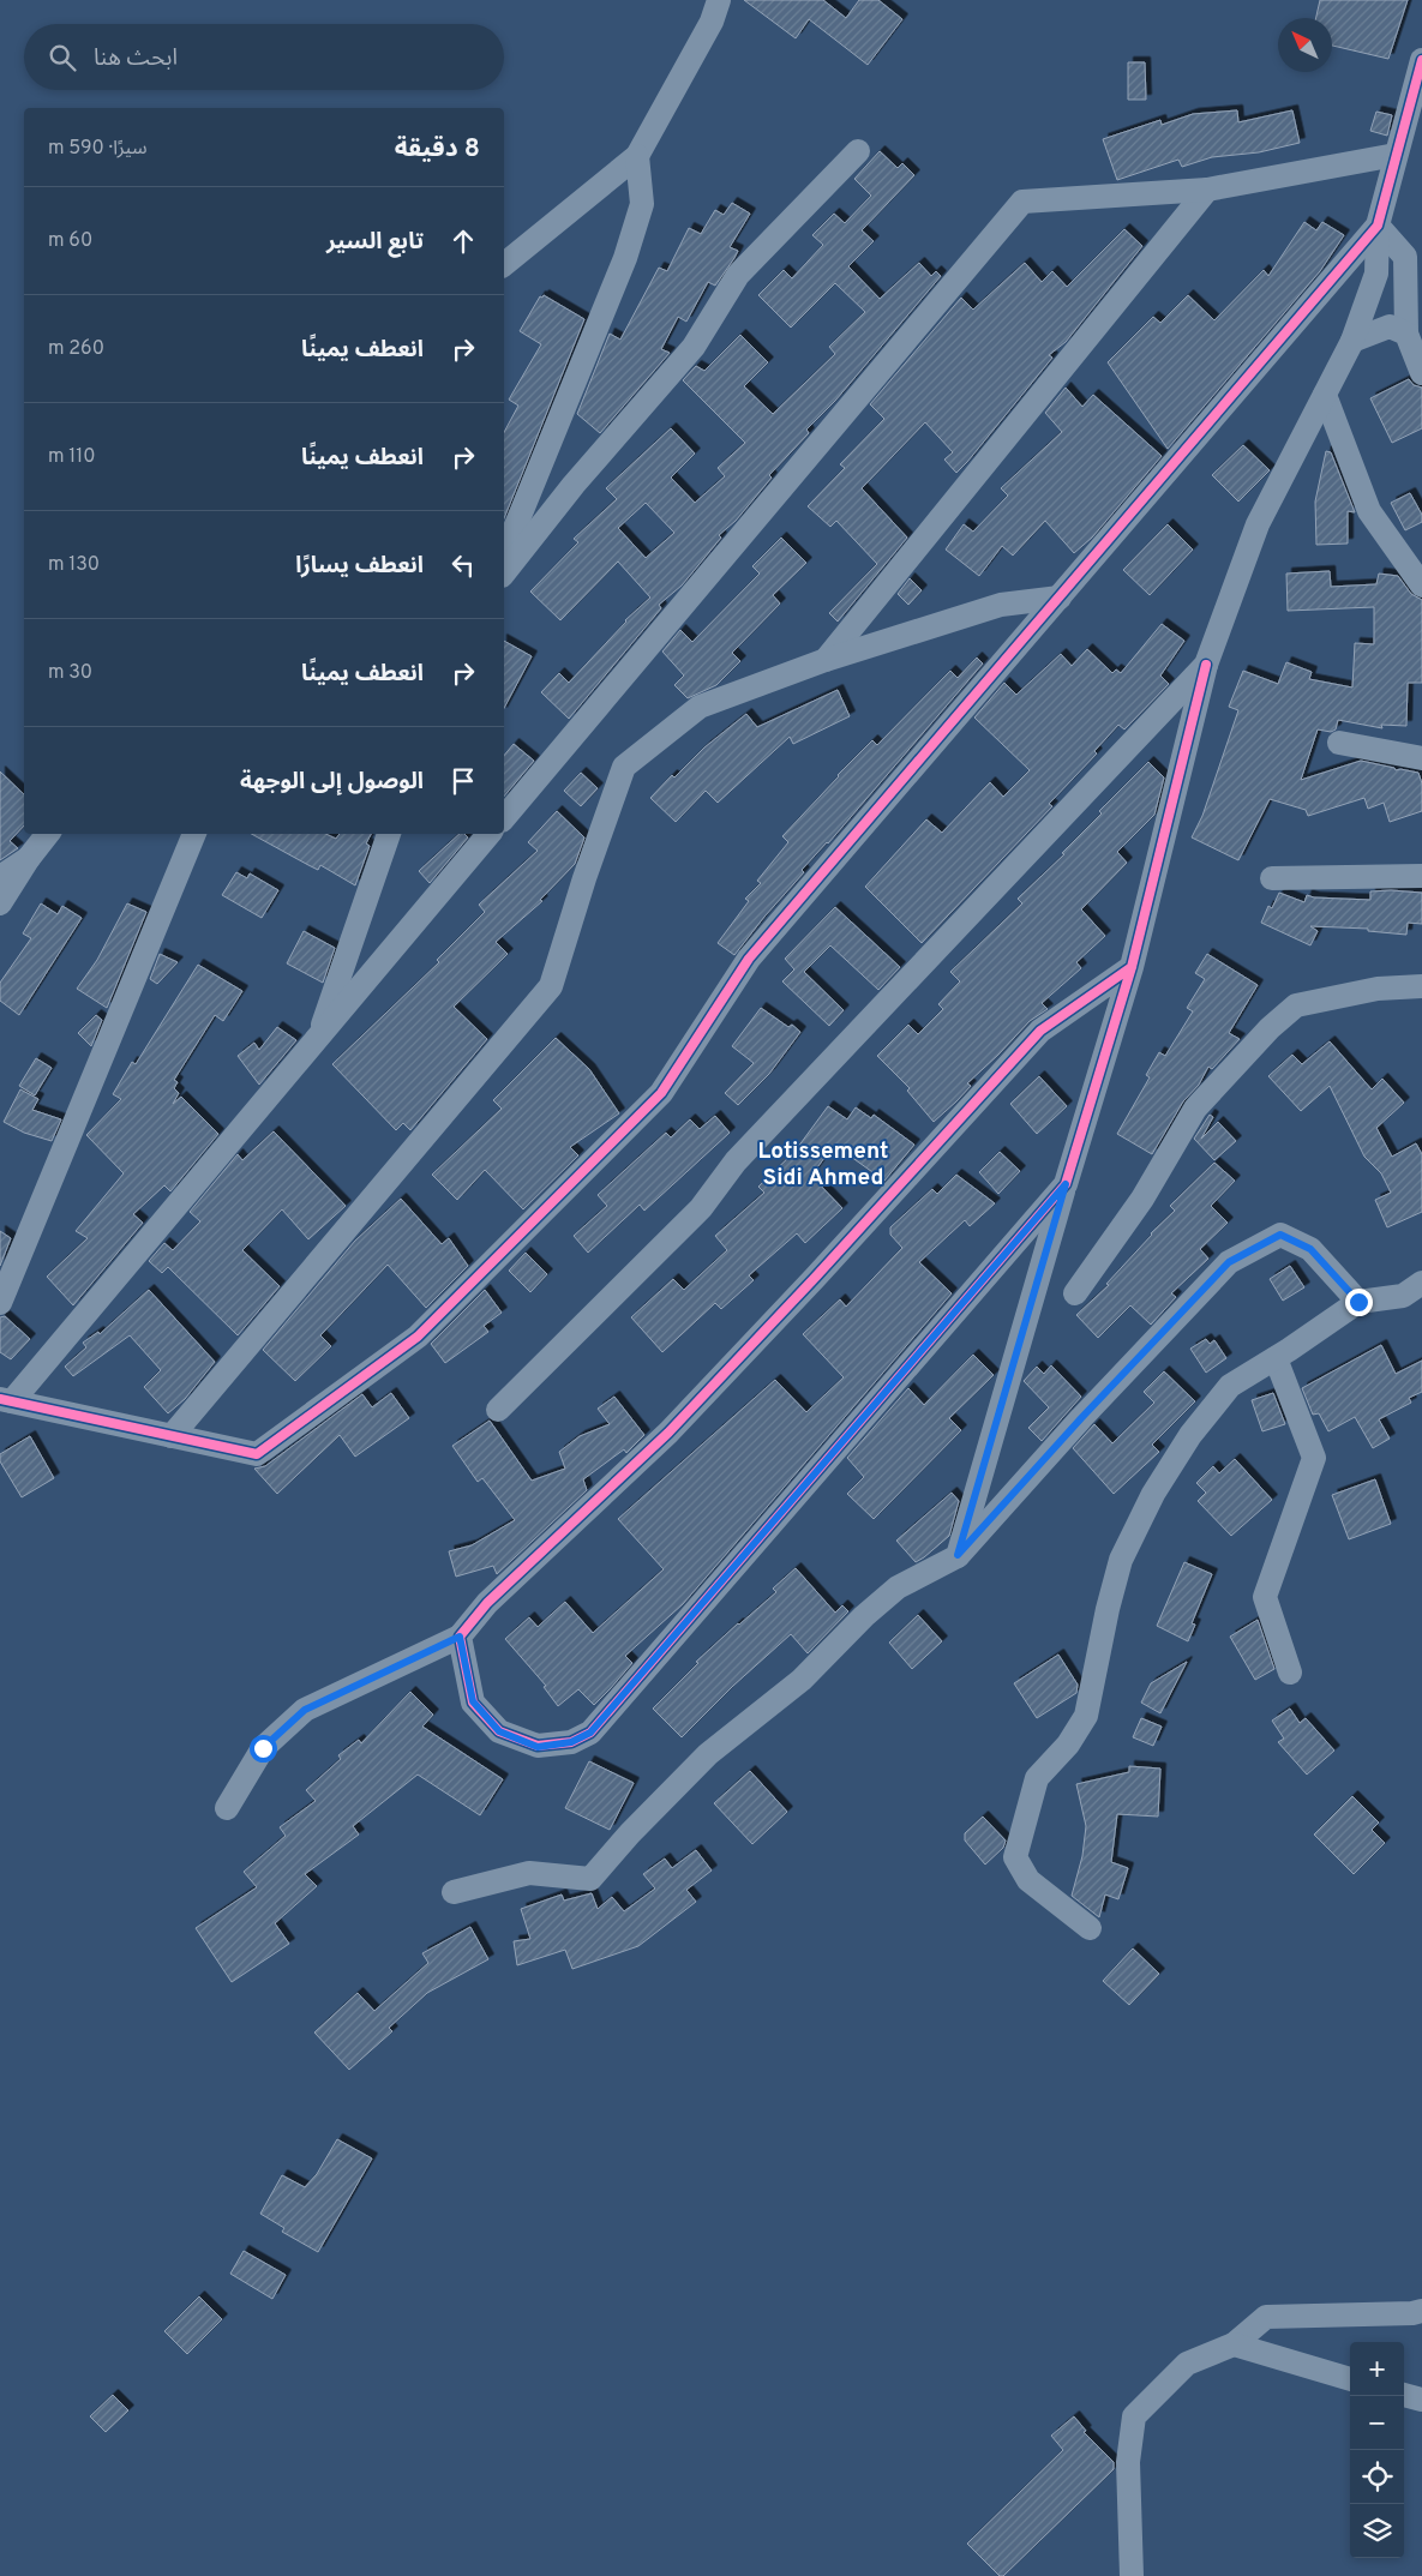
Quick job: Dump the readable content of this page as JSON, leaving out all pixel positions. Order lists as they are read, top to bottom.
{
  "districts": ["Lotissement Sidi Ahmed"],
  "north": "top left",
  "page": {
    "search": "ابحث هنا",
    "heading": ["8 دقيقة", "سيرًا · 590 m"],
    "list": [
      ["تابع السير", "60 m"],
      ["انعطف يمينًا", "260 m"],
      ["انعطف يمينًا", "110 m"],
      ["انعطف يسارًا", "130 m"],
      ["انعطف يمينًا", "30 m"],
      "الوصول إلى الوجهة"
    ],
    "map_buttons": ["+", "−"]
  }
}
